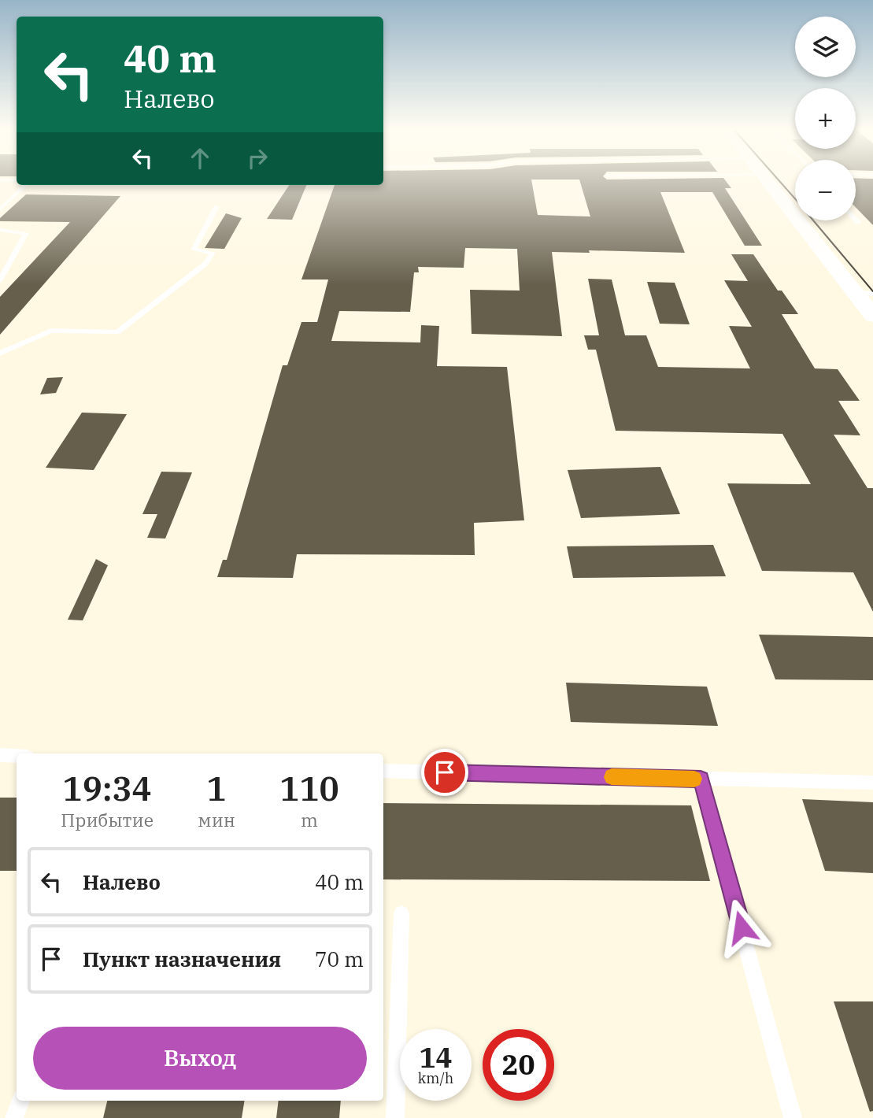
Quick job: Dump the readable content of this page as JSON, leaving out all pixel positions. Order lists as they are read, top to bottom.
{
  "page": {
    "map_buttons": ["+", "−"],
    "turn": ["40 m", "Налево"],
    "eta": [
      "19:34",
      "Прибытие",
      "1",
      "мин",
      "110",
      "m"
    ],
    "list": [
      {
        "name": "Налево",
        "value": "40 m"
      },
      {
        "name": "Пункт назначения",
        "value": "70 m"
      }
    ],
    "buttons": "Выход",
    "speed": "14 km/h",
    "limit": "20"
  }
}
